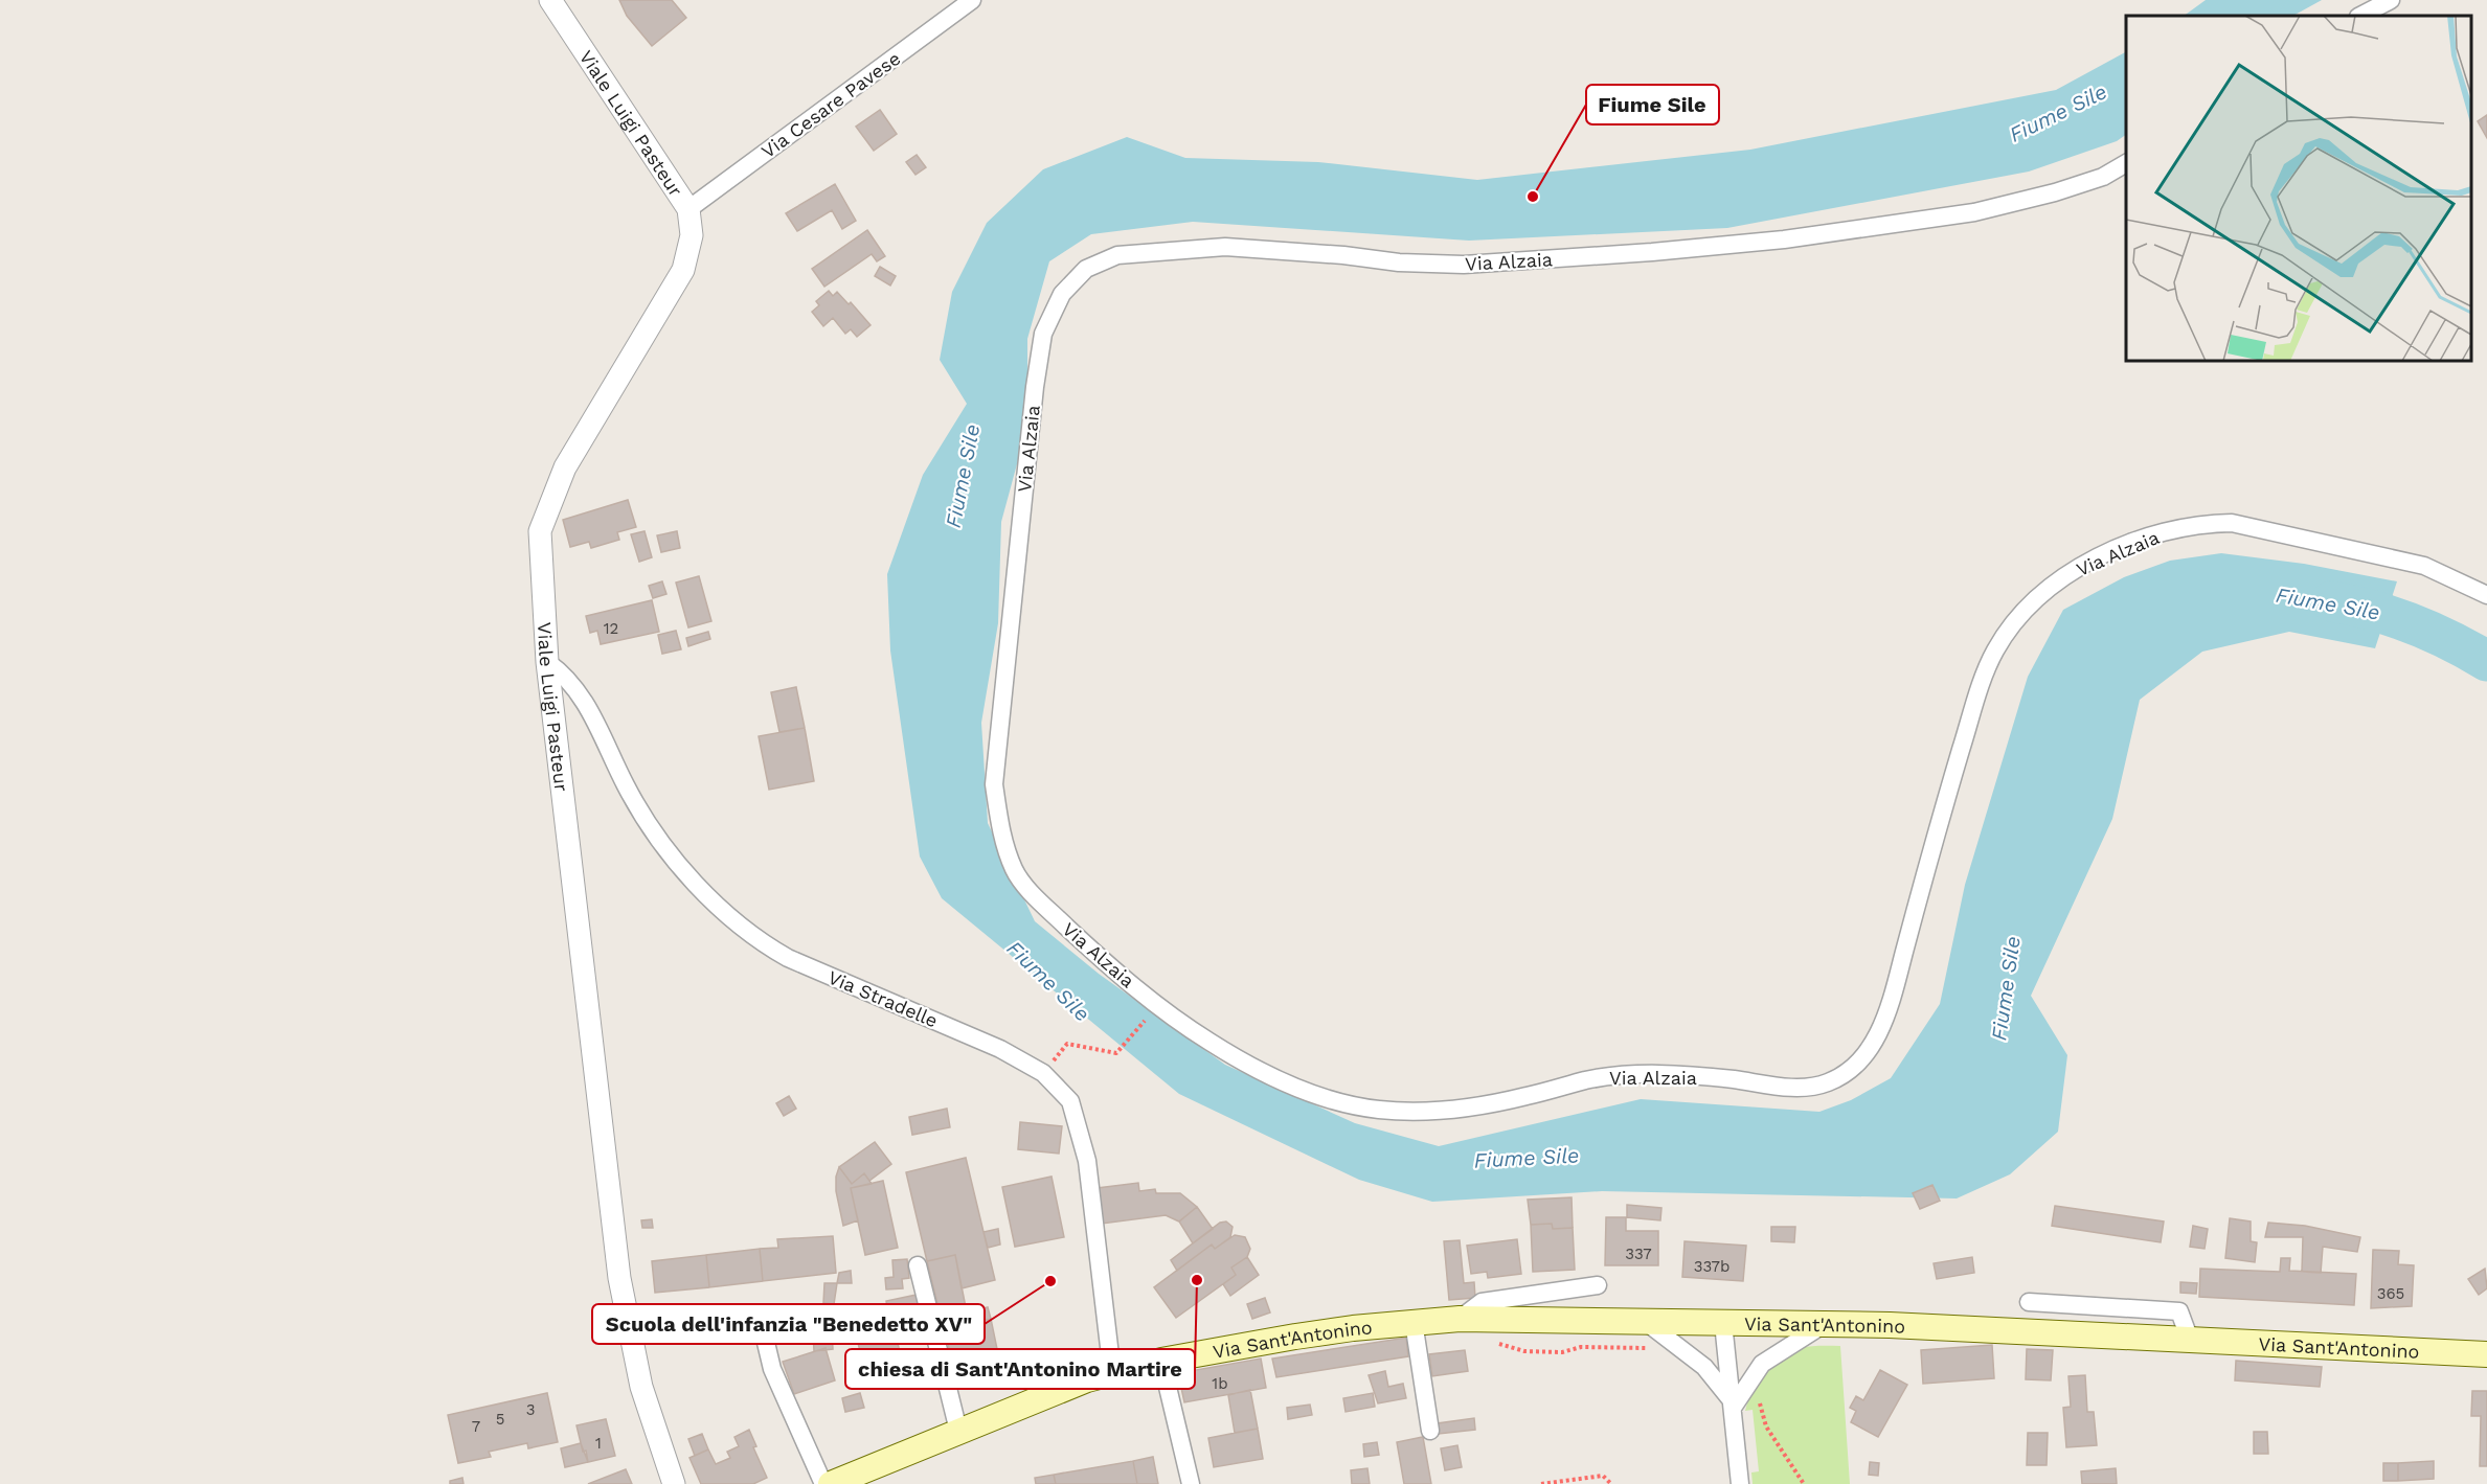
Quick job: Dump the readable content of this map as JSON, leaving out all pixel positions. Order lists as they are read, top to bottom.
{
  "streets": {
    "main road": ["Via Sant'Antonino"],
    "street": [
      "Via Cesare Pavese",
      "Viale Luigi Pasteur",
      "Via Alzaia",
      "Via Stradelle"
    ]
  },
  "crossings": [
    ["Via Cesare Pavese", "Viale Luigi Pasteur"],
    ["Viale Luigi Pasteur", "Via Stradelle"],
    ["Via Stradelle", "Via Sant'Antonino"]
  ],
  "water": ["Fiume Sile"],
  "places": ["Fiume Sile", "chiesa di Sant'Antonino Martire", "Scuola dell'infanzia \"Benedetto XV\""],
  "house_numbers": [
    "12",
    "337",
    "337b",
    "365",
    "1b",
    "3",
    "5",
    "7",
    "1"
  ]
}
